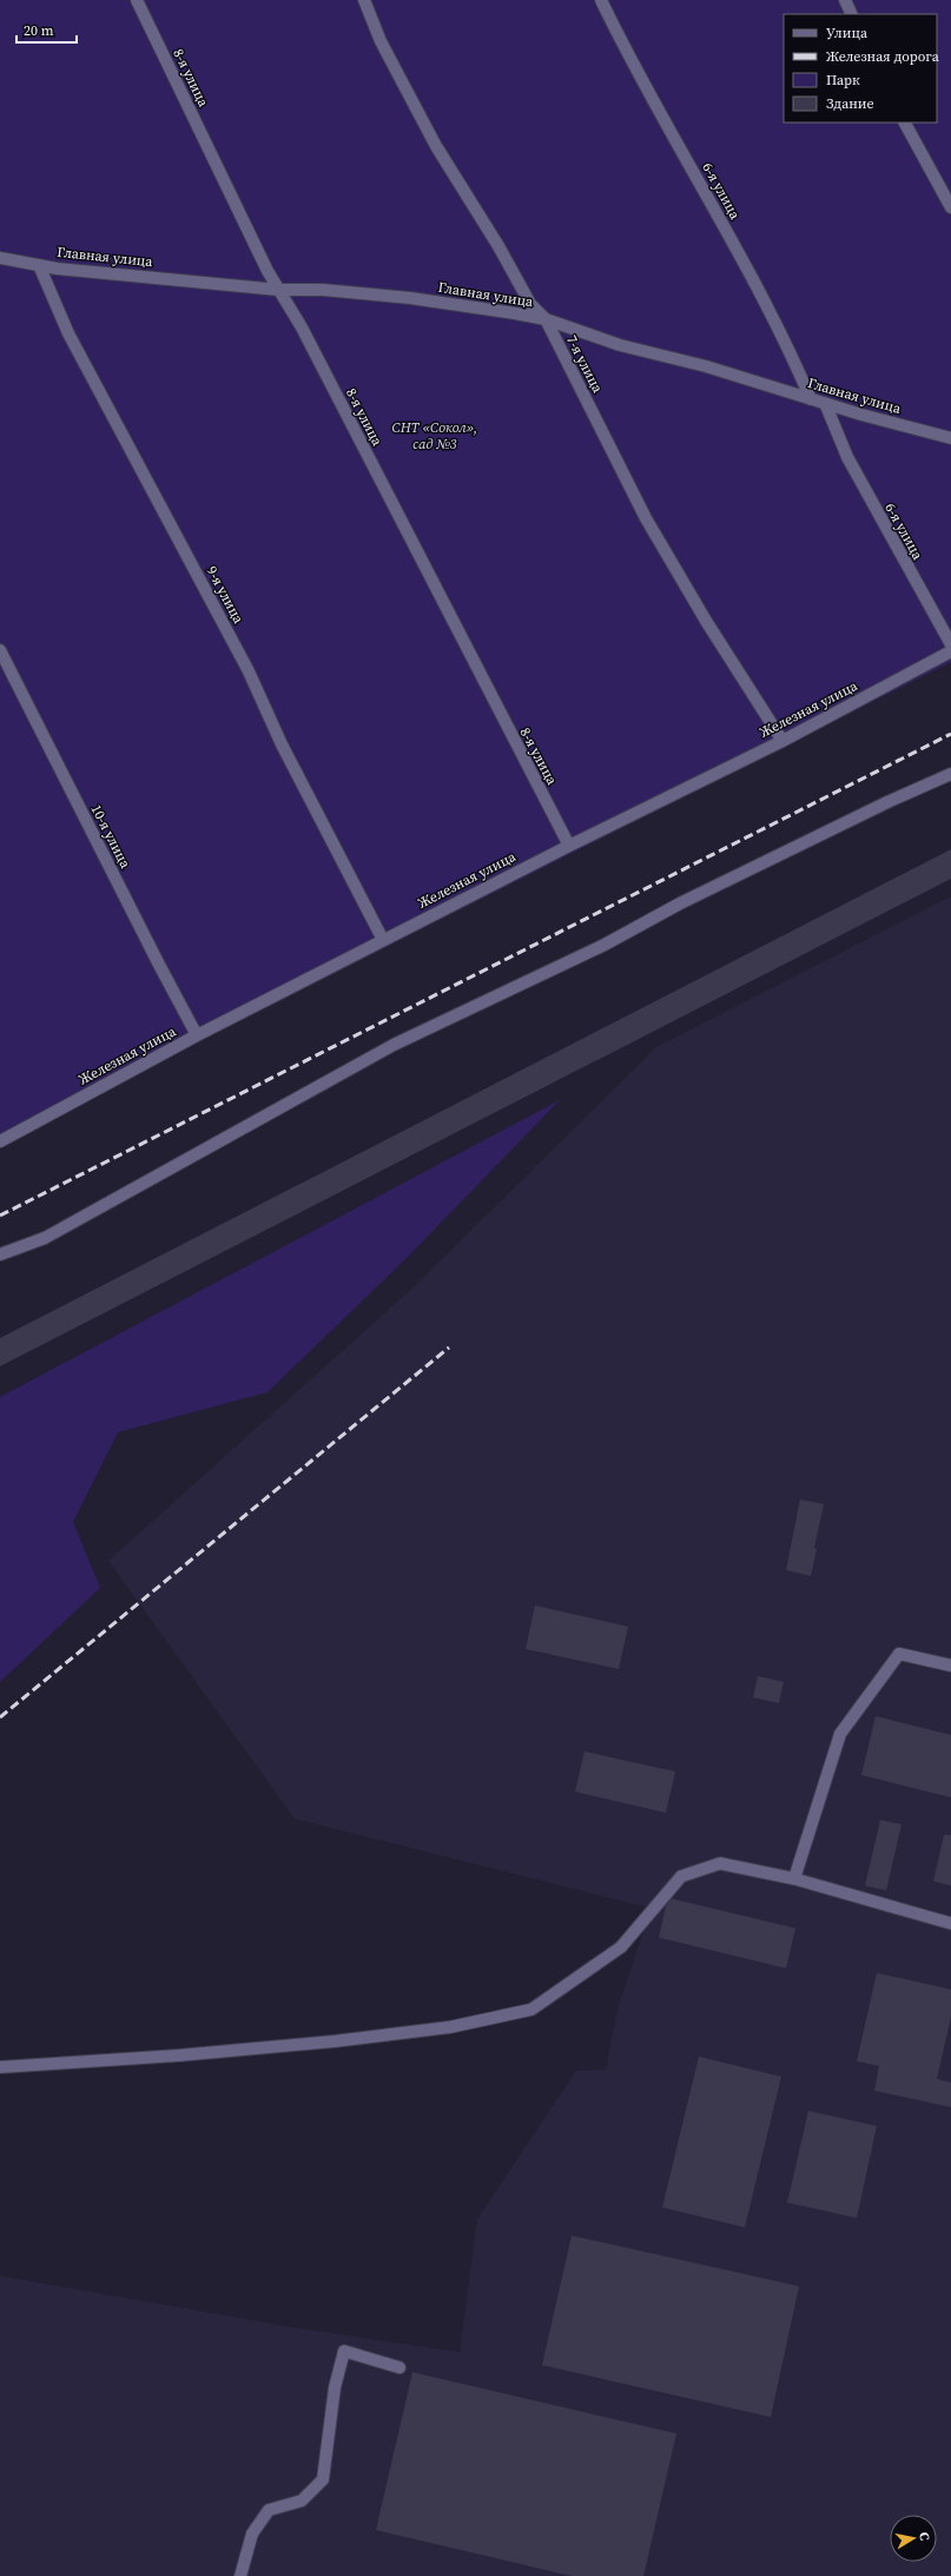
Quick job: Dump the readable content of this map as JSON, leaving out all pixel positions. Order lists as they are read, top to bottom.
{
  "streets": {
    "street": [
      "8-я улица",
      "6-я улица",
      "Главная улица",
      "7-я улица",
      "9-я улица",
      "Железная улица",
      "10-я улица"
    ]
  },
  "crossings": [
    ["8-я улица", "Главная улица"],
    ["8-я улица", "Железная улица"],
    ["6-я улица", "Главная улица"],
    ["Главная улица", "7-я улица"],
    ["Главная улица", "9-я улица"],
    ["7-я улица", "Железная улица"],
    ["9-я улица", "Железная улица"],
    ["Железная улица", "10-я улица"]
  ],
  "parks": ["СНТ «Сокол», сад №3"],
  "legend": [
    "Улица",
    "Железная дорога",
    "Парк",
    "Здание"
  ],
  "scale_bar": "20 m",
  "north": "right"
}
